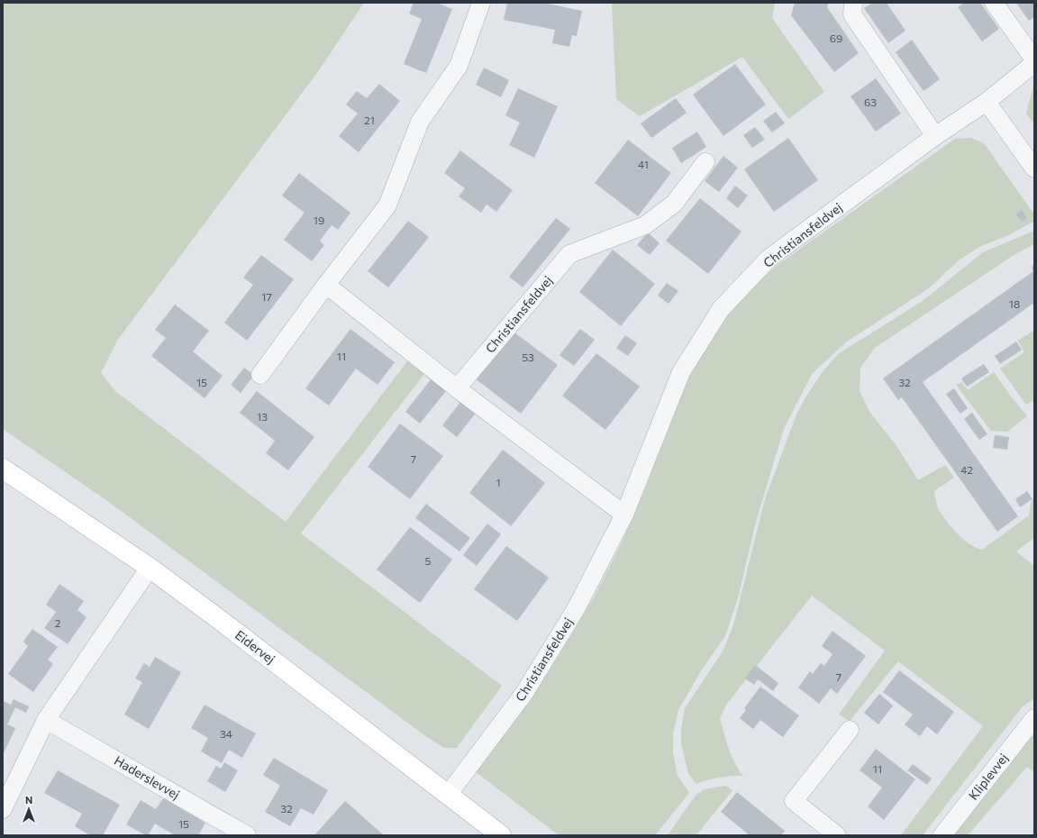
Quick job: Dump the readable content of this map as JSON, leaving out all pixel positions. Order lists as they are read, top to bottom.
{
  "streets": {
    "street": [
      "Christiansfeldvej",
      "Eidervej",
      "Kliplevvej",
      "Haderslevvej"
    ]
  },
  "crossings": [
    ["Christiansfeldvej", "Eidervej"]
  ],
  "house_numbers": [
    "69",
    "63",
    "21",
    "41",
    "19",
    "17",
    "18",
    "11",
    "53",
    "15",
    "32",
    "13",
    "7",
    "42",
    "1",
    "5",
    "2",
    "7",
    "34",
    "11",
    "32",
    "15"
  ],
  "north": "top"
}
